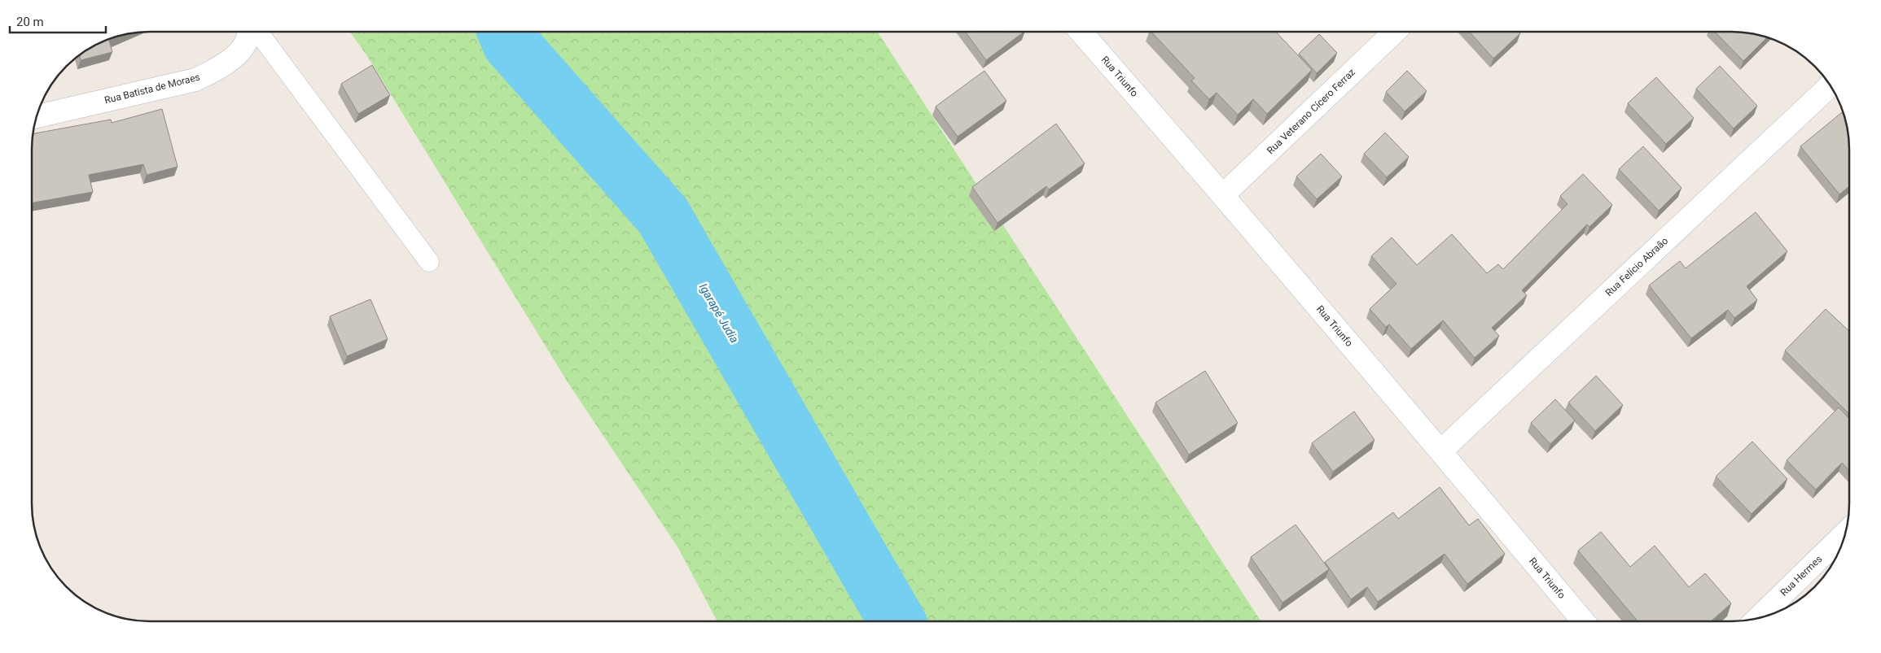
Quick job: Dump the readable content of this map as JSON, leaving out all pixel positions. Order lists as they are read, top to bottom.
{
  "streets": {
    "street": [
      "Rua Triunfo",
      "Rua Batista de Moraes",
      "Rua Veterano Cícero Ferraz",
      "Rua Felício Abraão",
      "Rua Hermes"
    ]
  },
  "crossings": [
    ["Rua Triunfo", "Rua Veterano Cícero Ferraz"],
    ["Rua Triunfo", "Rua Felício Abraão"]
  ],
  "water": ["Igarapé Judia"],
  "scale_bar": "20 m"
}
